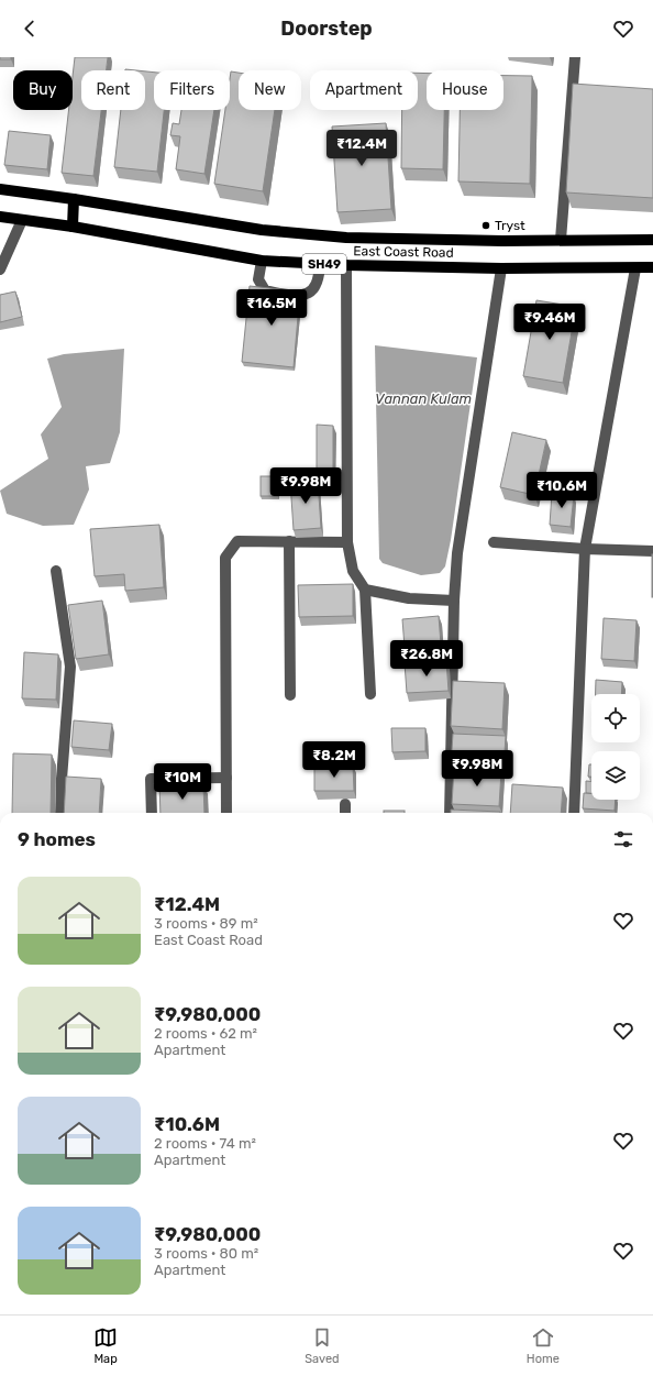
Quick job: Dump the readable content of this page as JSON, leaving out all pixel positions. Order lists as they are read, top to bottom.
{
  "streets": {
    "main road": ["East Coast Road", "SH49"]
  },
  "water": ["Vannan Kulam"],
  "places": ["Tryst"],
  "page": {
    "header": "Doorstep",
    "chip": [
      "Buy",
      "Rent",
      "Filters",
      "New",
      "Apartment",
      "House"
    ],
    "price": [
      "₹12.4M",
      "₹16.5M",
      "₹9.46M",
      "₹9.98M",
      "₹10.6M",
      "₹26.8M",
      "₹8.2M",
      "₹9.98M",
      "₹10M"
    ],
    "heading": "9 homes",
    "list": [
      {
        "name": "₹12.4M",
        "note": "3 rooms · 89 m² · East Coast Road"
      },
      {
        "name": "₹9,980,000",
        "note": "2 rooms · 62 m² · Apartment"
      },
      {
        "name": "₹10.6M",
        "note": "2 rooms · 74 m² · Apartment"
      },
      {
        "name": "₹9,980,000",
        "note": "3 rooms · 80 m² · Apartment"
      }
    ],
    "tabs": ["Map", "Saved", "Home"]
  }
}
